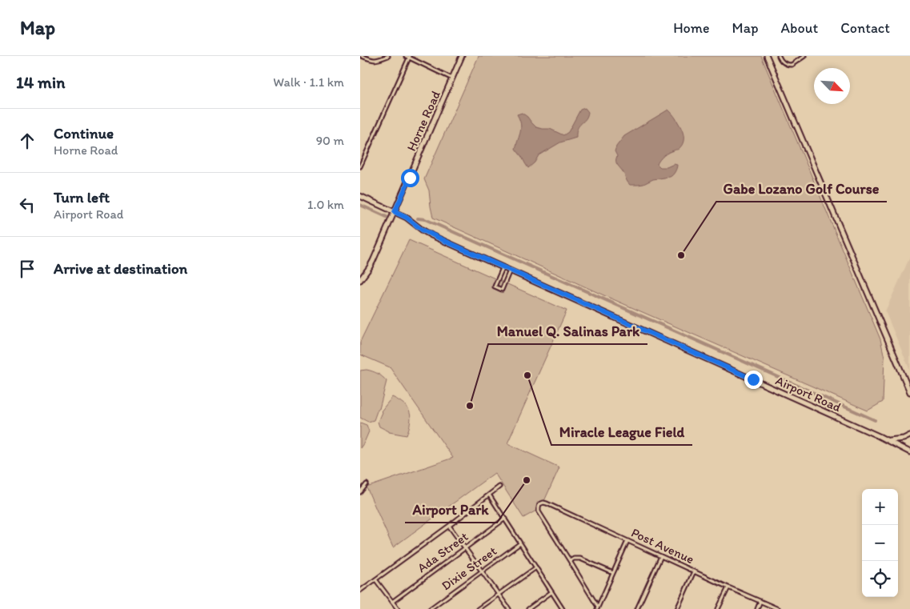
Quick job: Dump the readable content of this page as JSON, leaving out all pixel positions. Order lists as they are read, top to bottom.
{
  "streets": {
    "main road": ["Horne Road", "Airport Road"],
    "street": ["Post Avenue", "Ada Street", "Dixie Street"]
  },
  "crossings": [
    ["Horne Road", "Airport Road"]
  ],
  "places": [
    "Gabe Lozano Golf Course",
    "Miracle League Field",
    "Manuel Q. Salinas Park",
    "Airport Park"
  ],
  "north": "bottom right",
  "page": {
    "header": "Map",
    "nav": [
      "Home",
      "Map",
      "About",
      "Contact"
    ],
    "heading": ["14 min", "Walk · 1.1 km"],
    "list": [
      ["Continue", "Horne Road", "90 m"],
      ["Turn left", "Airport Road", "1.0 km"],
      "Arrive at destination"
    ],
    "map_buttons": ["+", "−"]
  }
}
